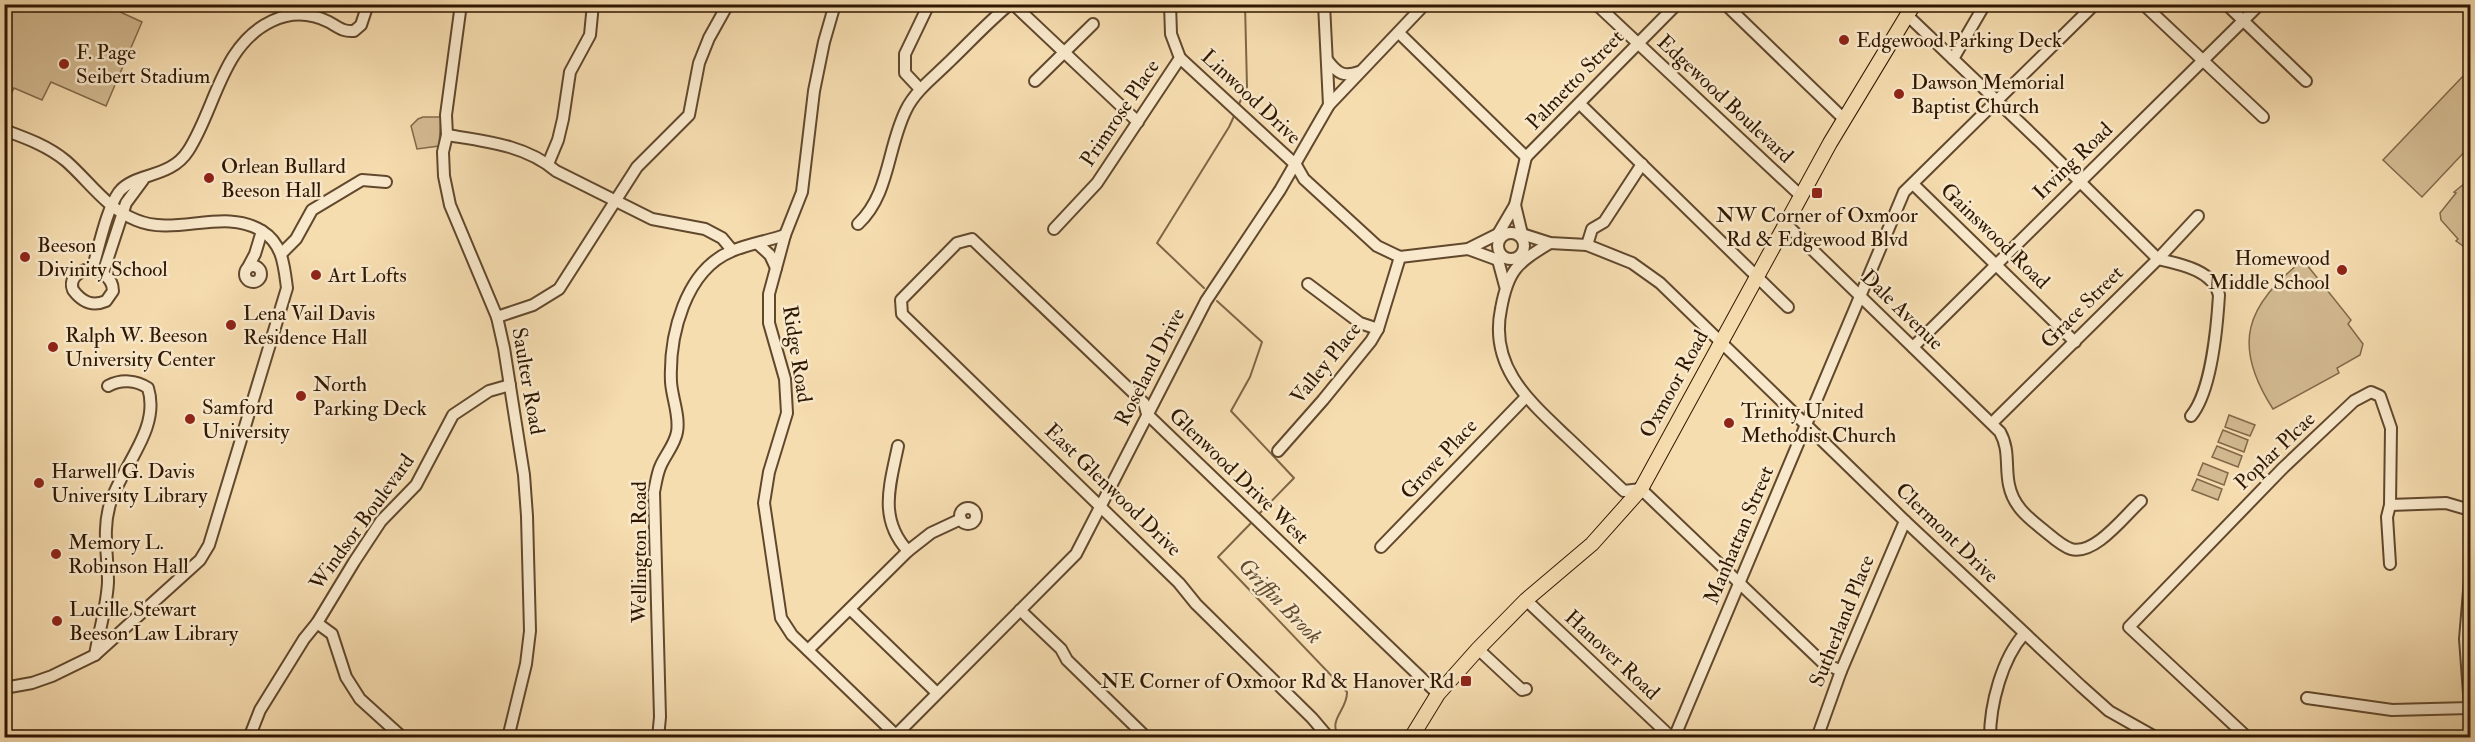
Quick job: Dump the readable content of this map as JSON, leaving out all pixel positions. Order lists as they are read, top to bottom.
{
  "streets": {
    "main road": ["Oxmoor Road"],
    "street": [
      "Palmetto Street",
      "Linwood Drive",
      "Edgewood Boulevard",
      "Primrose Place",
      "Irving Road",
      "Gainswood Road",
      "Grace Street",
      "Dale Avenue",
      "Ridge Road",
      "Valley Place",
      "Roseland Drive",
      "Saulter Road",
      "Poplar Plcae",
      "Grove Place",
      "Glenwood Drive West",
      "East Glenwood Drive",
      "Windsor Boulevard",
      "Clermont Drive",
      "Manhattan Street",
      "Wellington Road",
      "Sutherland Place",
      "Hanover Road"
    ]
  },
  "crossings": [
    ["Palmetto Street", "Linwood Drive"],
    ["Palmetto Street", "Edgewood Boulevard"],
    ["Palmetto Street", "Valley Place"],
    ["Palmetto Street", "Roseland Drive"],
    ["Linwood Drive", "Primrose Place"],
    ["Linwood Drive", "Valley Place"],
    ["Linwood Drive", "Roseland Drive"],
    ["Edgewood Boulevard", "Oxmoor Road"],
    ["Irving Road", "Gainswood Road"],
    ["Irving Road", "Dale Avenue"],
    ["Gainswood Road", "Grace Street"],
    ["Gainswood Road", "Manhattan Street"],
    ["Grace Street", "Dale Avenue"],
    ["Dale Avenue", "Oxmoor Road"],
    ["Dale Avenue", "Manhattan Street"],
    ["Ridge Road", "Roseland Drive"],
    ["Valley Place", "Roseland Drive"],
    ["Roseland Drive", "Glenwood Drive West"],
    ["Roseland Drive", "East Glenwood Drive"],
    ["Saulter Road", "Windsor Boulevard"],
    ["Oxmoor Road", "Glenwood Drive West"],
    ["Oxmoor Road", "Clermont Drive"],
    ["Oxmoor Road", "Hanover Road"],
    ["Glenwood Drive West", "East Glenwood Drive"],
    ["Clermont Drive", "Manhattan Street"],
    ["Clermont Drive", "Sutherland Place"],
    ["Manhattan Street", "Hanover Road"]
  ],
  "water": ["Griffin Brook"],
  "places": {
    "other": [
      "Edgewood Parking Deck",
      "F. Page Seibert Stadium",
      "Dawson Memorial Baptist Church",
      "Orlean Bullard Beeson Hall",
      "Beeson Divinity School",
      "Homewood Middle School",
      "Art Lofts",
      "Lena Vail Davis Residence Hall",
      "Ralph W. Beeson University Center",
      "North Parking Deck",
      "Samford University",
      "Trinity United Methodist Church",
      "Harwell G. Davis University Library",
      "Memory L. Robinson Hall",
      "Lucille Stewart Beeson Law Library"
    ],
    "transit": ["NW Corner of Oxmoor Rd & Edgewood Blvd", "NE Corner of Oxmoor Rd & Hanover Rd"]
  }
}
